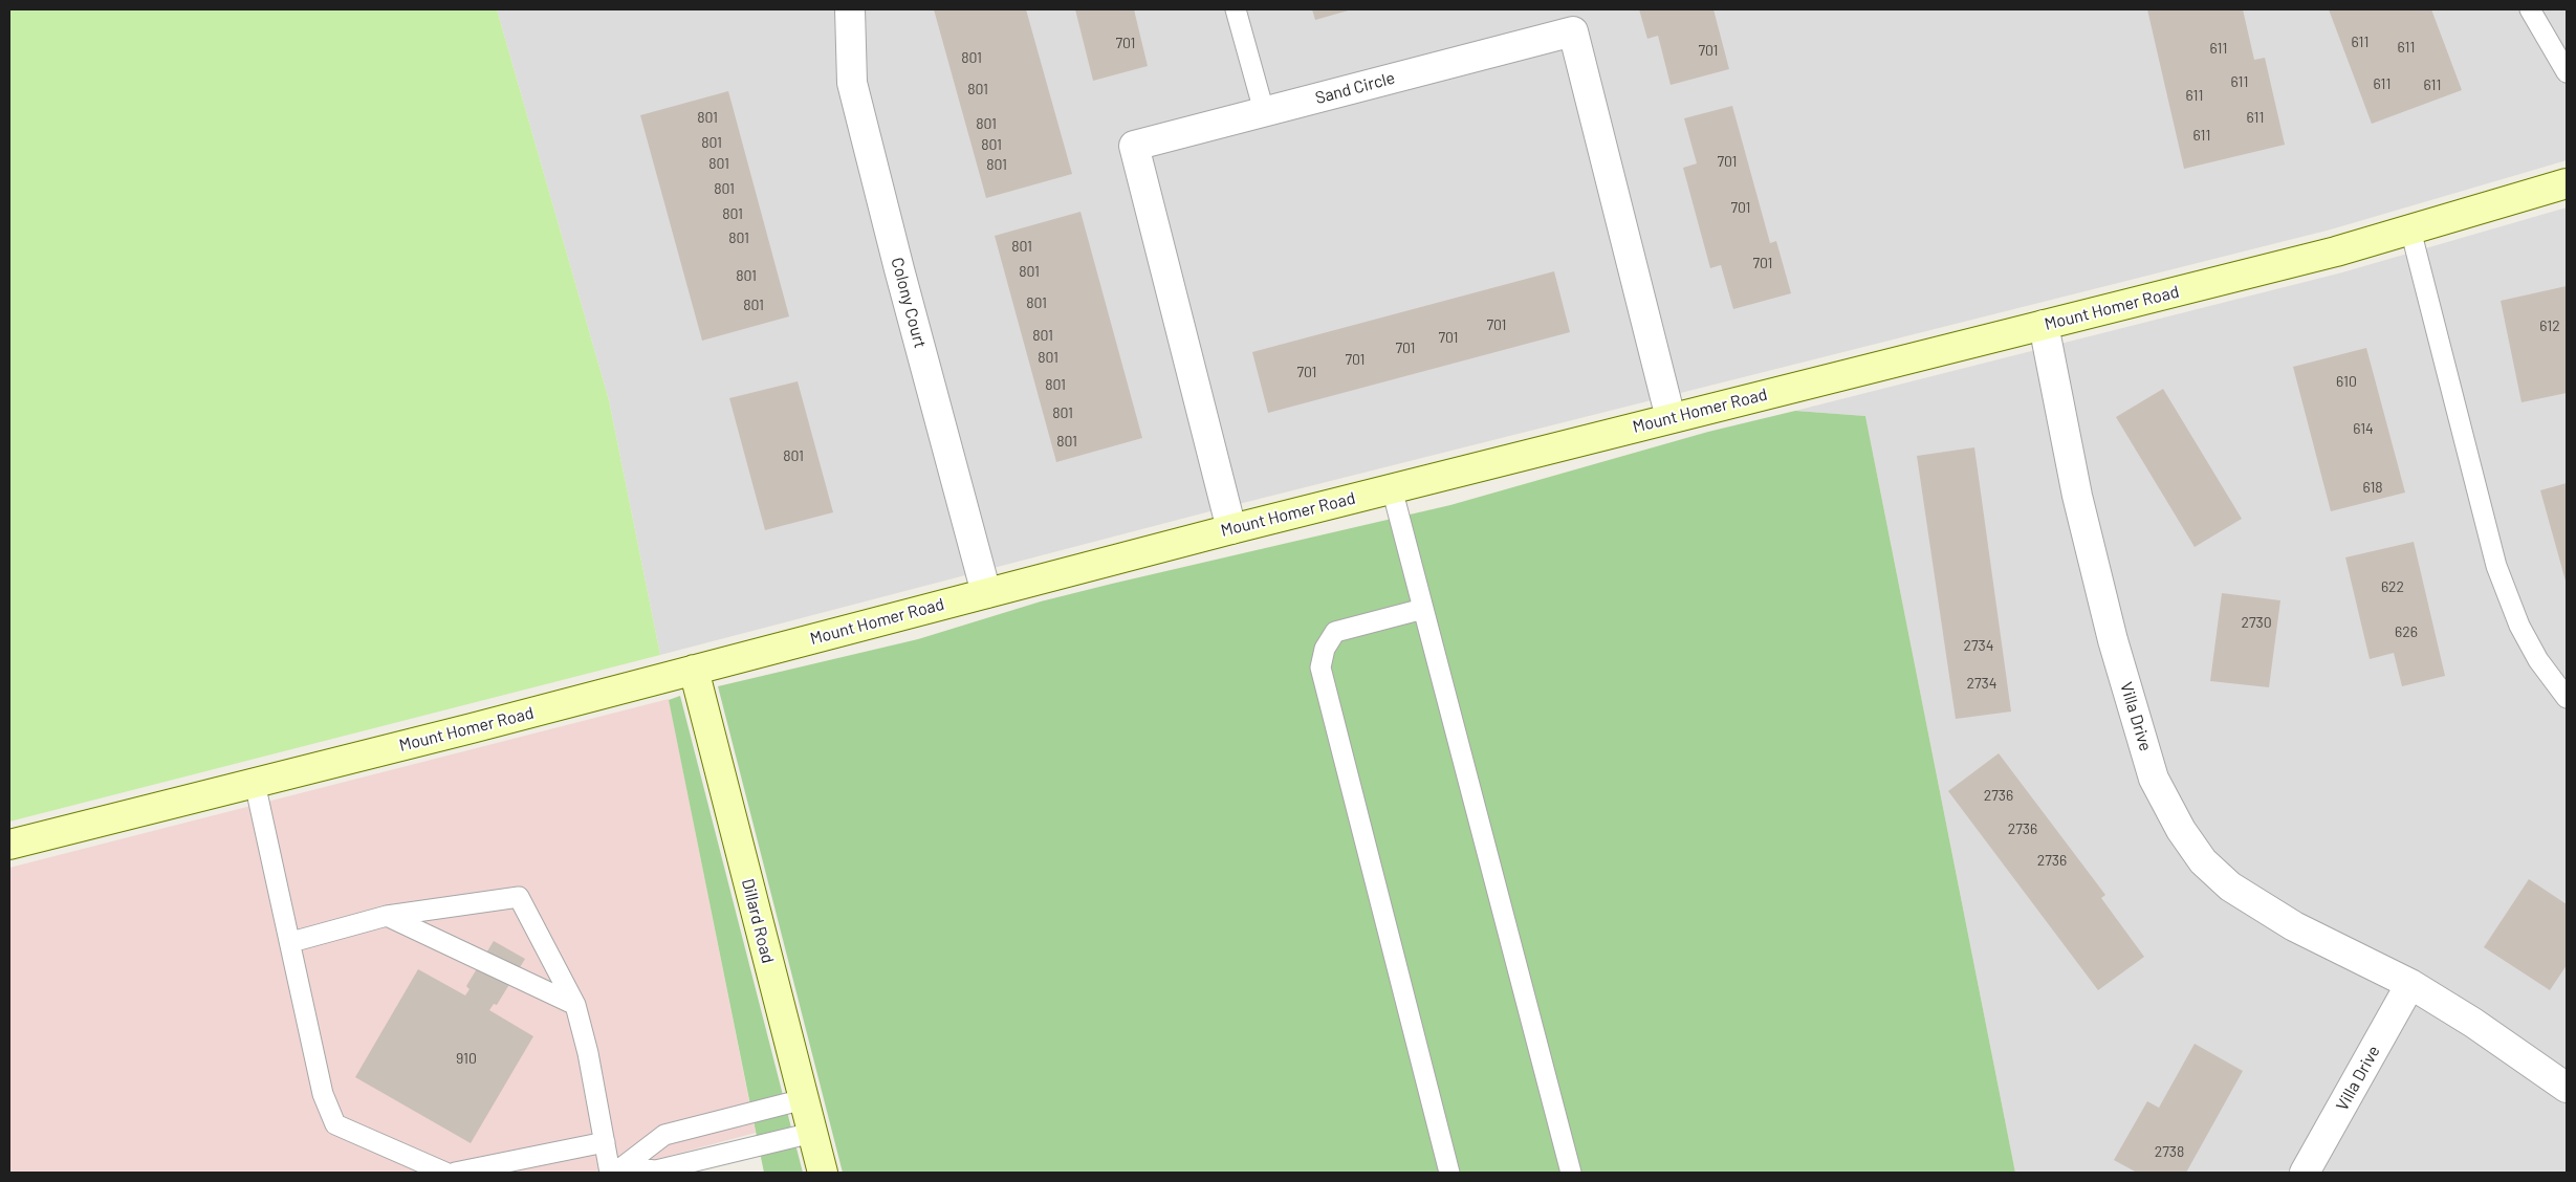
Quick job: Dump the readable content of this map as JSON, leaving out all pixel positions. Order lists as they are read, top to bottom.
{
  "streets": {
    "street": [
      "Sand Circle",
      "Colony Court",
      "Mount Homer Road",
      "Villa Drive",
      "Dillard Road"
    ]
  },
  "crossings": [
    ["Sand Circle", "Mount Homer Road"],
    ["Colony Court", "Mount Homer Road"],
    ["Mount Homer Road", "Villa Drive"],
    ["Mount Homer Road", "Dillard Road"]
  ],
  "house_numbers": [
    "611",
    "701",
    "611",
    "611",
    "701",
    "801",
    "611",
    "611",
    "611",
    "801",
    "611",
    "801",
    "611",
    "801",
    "611",
    "801",
    "801",
    "701",
    "801",
    "801",
    "801",
    "701",
    "801",
    "801",
    "801",
    "701",
    "801",
    "801",
    "801",
    "801",
    "701",
    "612",
    "801",
    "701",
    "701",
    "801",
    "701",
    "701",
    "610",
    "801",
    "801",
    "614",
    "801",
    "801",
    "618",
    "622",
    "2730",
    "626",
    "2734",
    "2734",
    "2736",
    "2736",
    "2736",
    "910",
    "2738"
  ]
}
